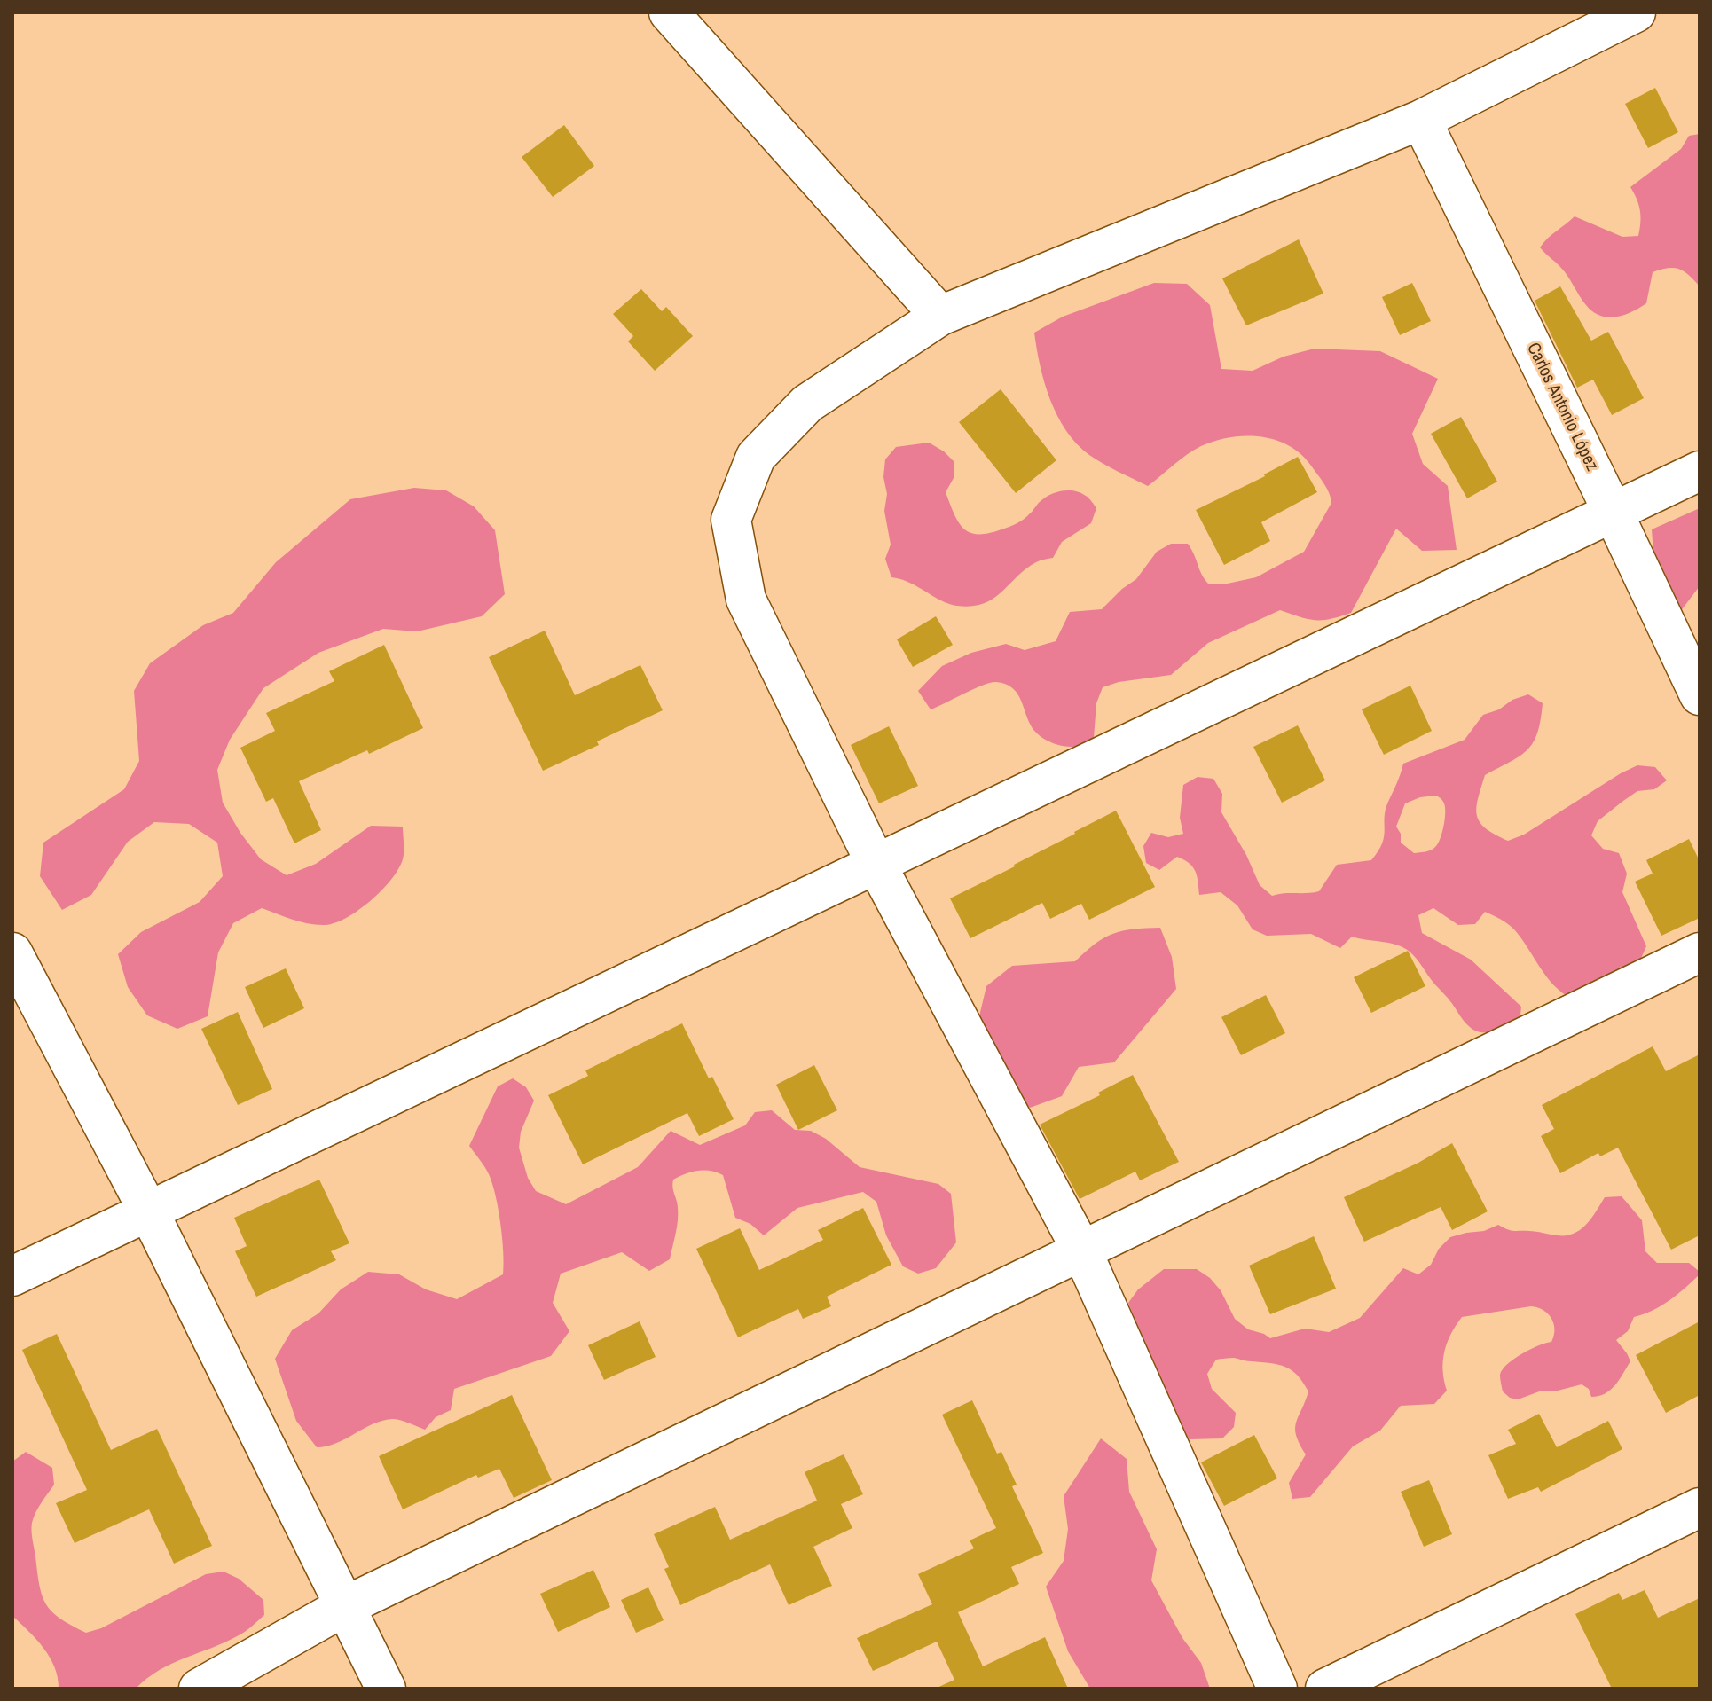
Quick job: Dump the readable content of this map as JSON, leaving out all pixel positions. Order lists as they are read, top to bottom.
{
  "streets": {
    "street": ["Carlos Antonio López"]
  }
}
